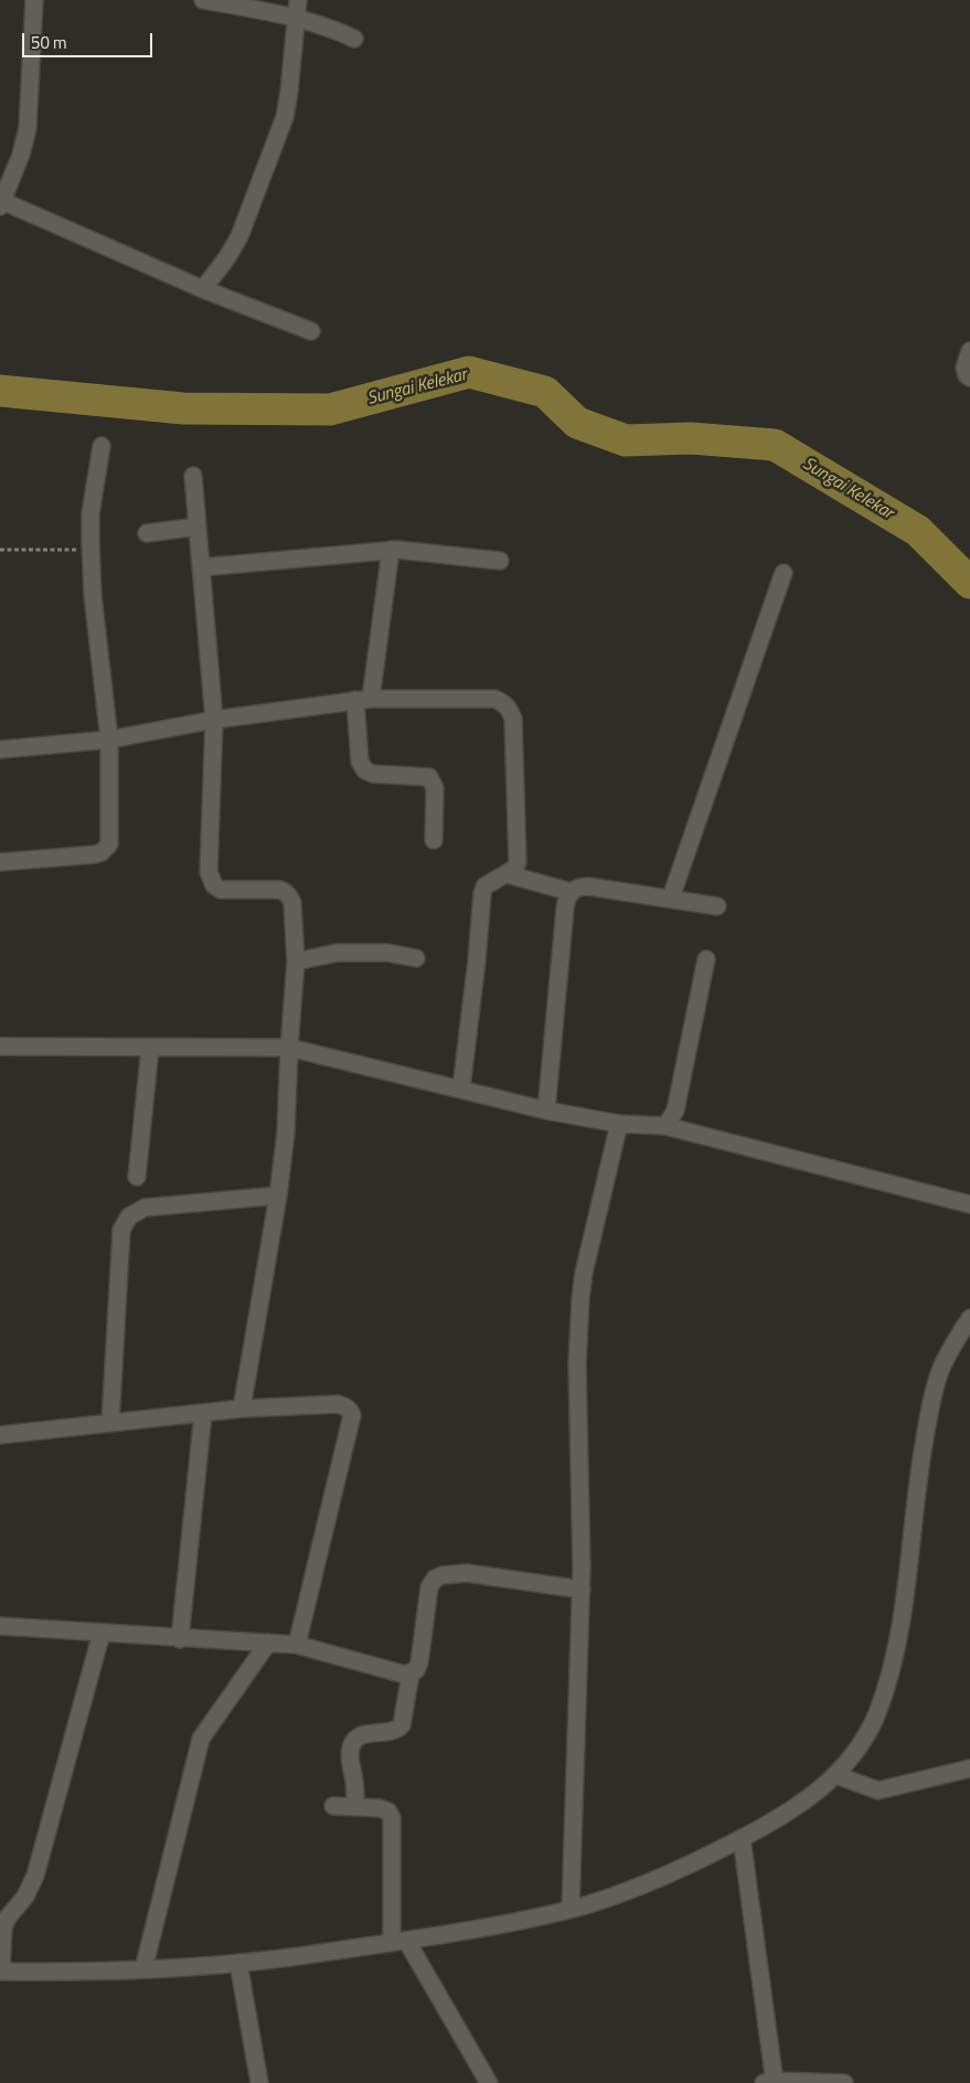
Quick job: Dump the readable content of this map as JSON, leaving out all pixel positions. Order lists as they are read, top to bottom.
{
  "water": ["Sungai Kelekar"],
  "scale_bar": "50 m"
}
